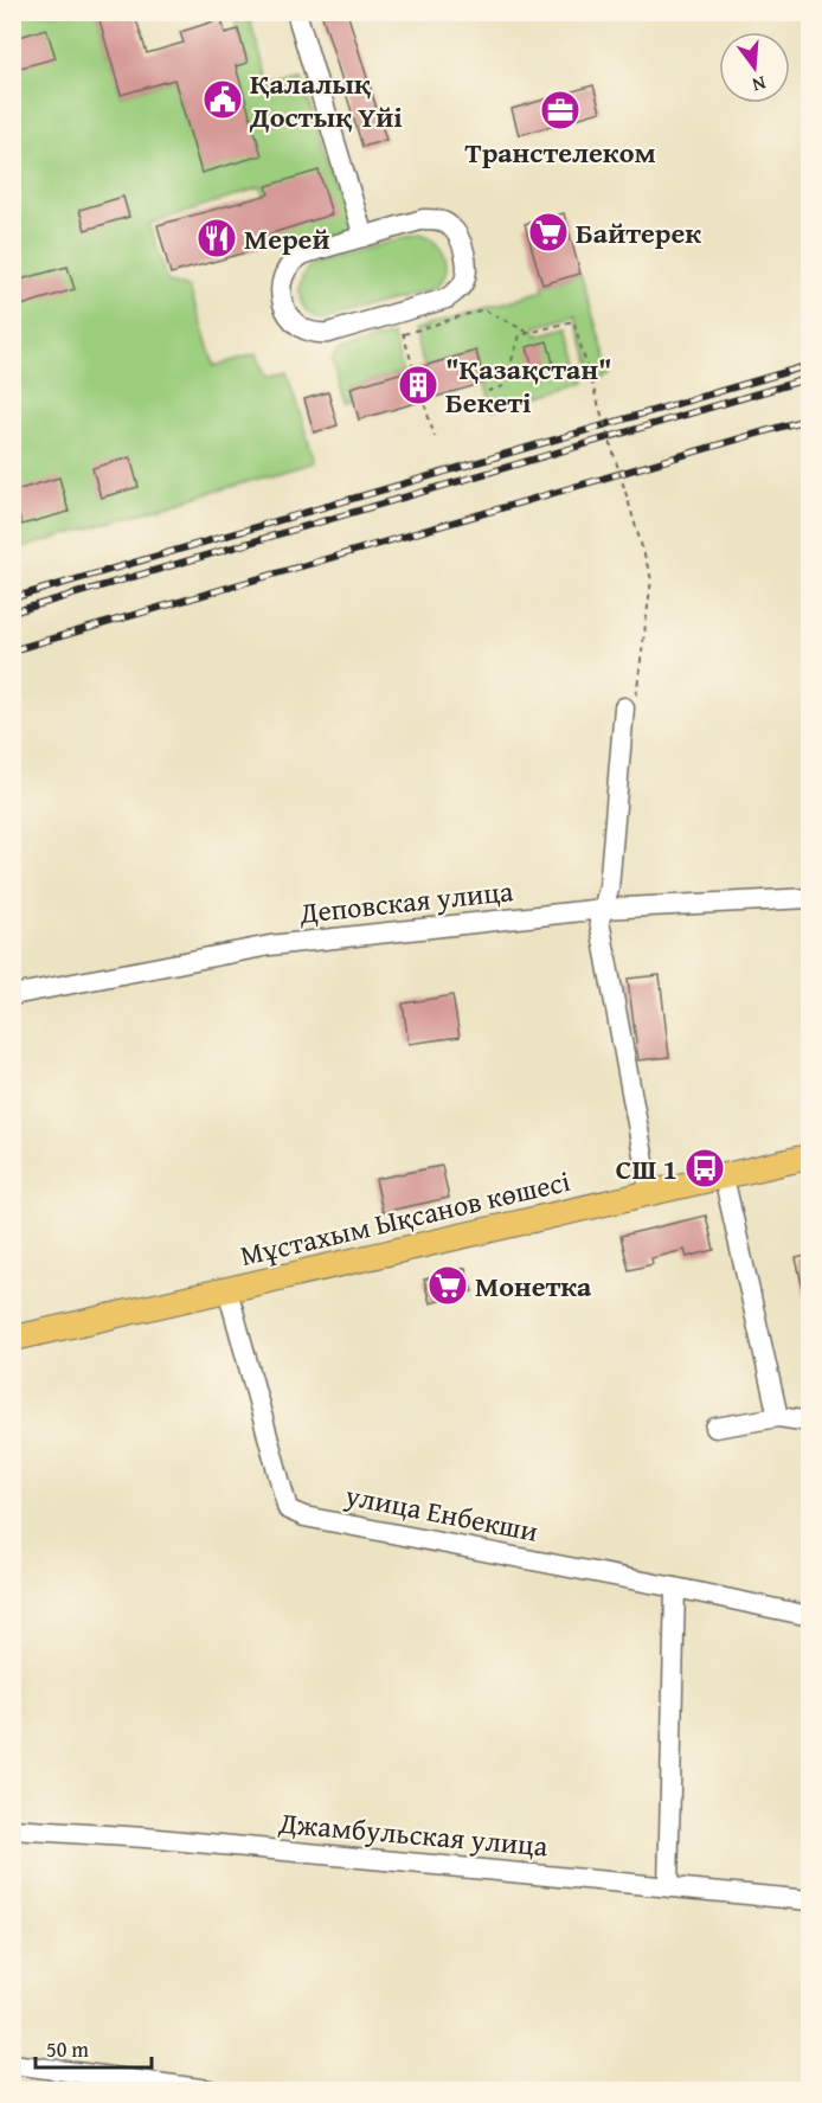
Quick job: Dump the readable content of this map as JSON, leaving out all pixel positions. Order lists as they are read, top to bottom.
{
  "streets": {
    "main road": ["Мұстахым Ықсанов көшесі"],
    "street": ["Деповская улица", "улица Енбекши", "Джамбульская улица"]
  },
  "crossings": [
    ["Мұстахым Ықсанов көшесі", "улица Енбекши"]
  ],
  "places": {
    "public building": ["Қалалық Достық Үйі"],
    "office": ["Транстелеком"],
    "supermarket": ["Байтерек", "Монетка"],
    "restaurant": ["Мерей"],
    "building": ["\"Қазақстан\" Бекеті"],
    "bus stop": ["СШ 1"]
  },
  "scale_bar": "50 m",
  "north": "bottom"
}
